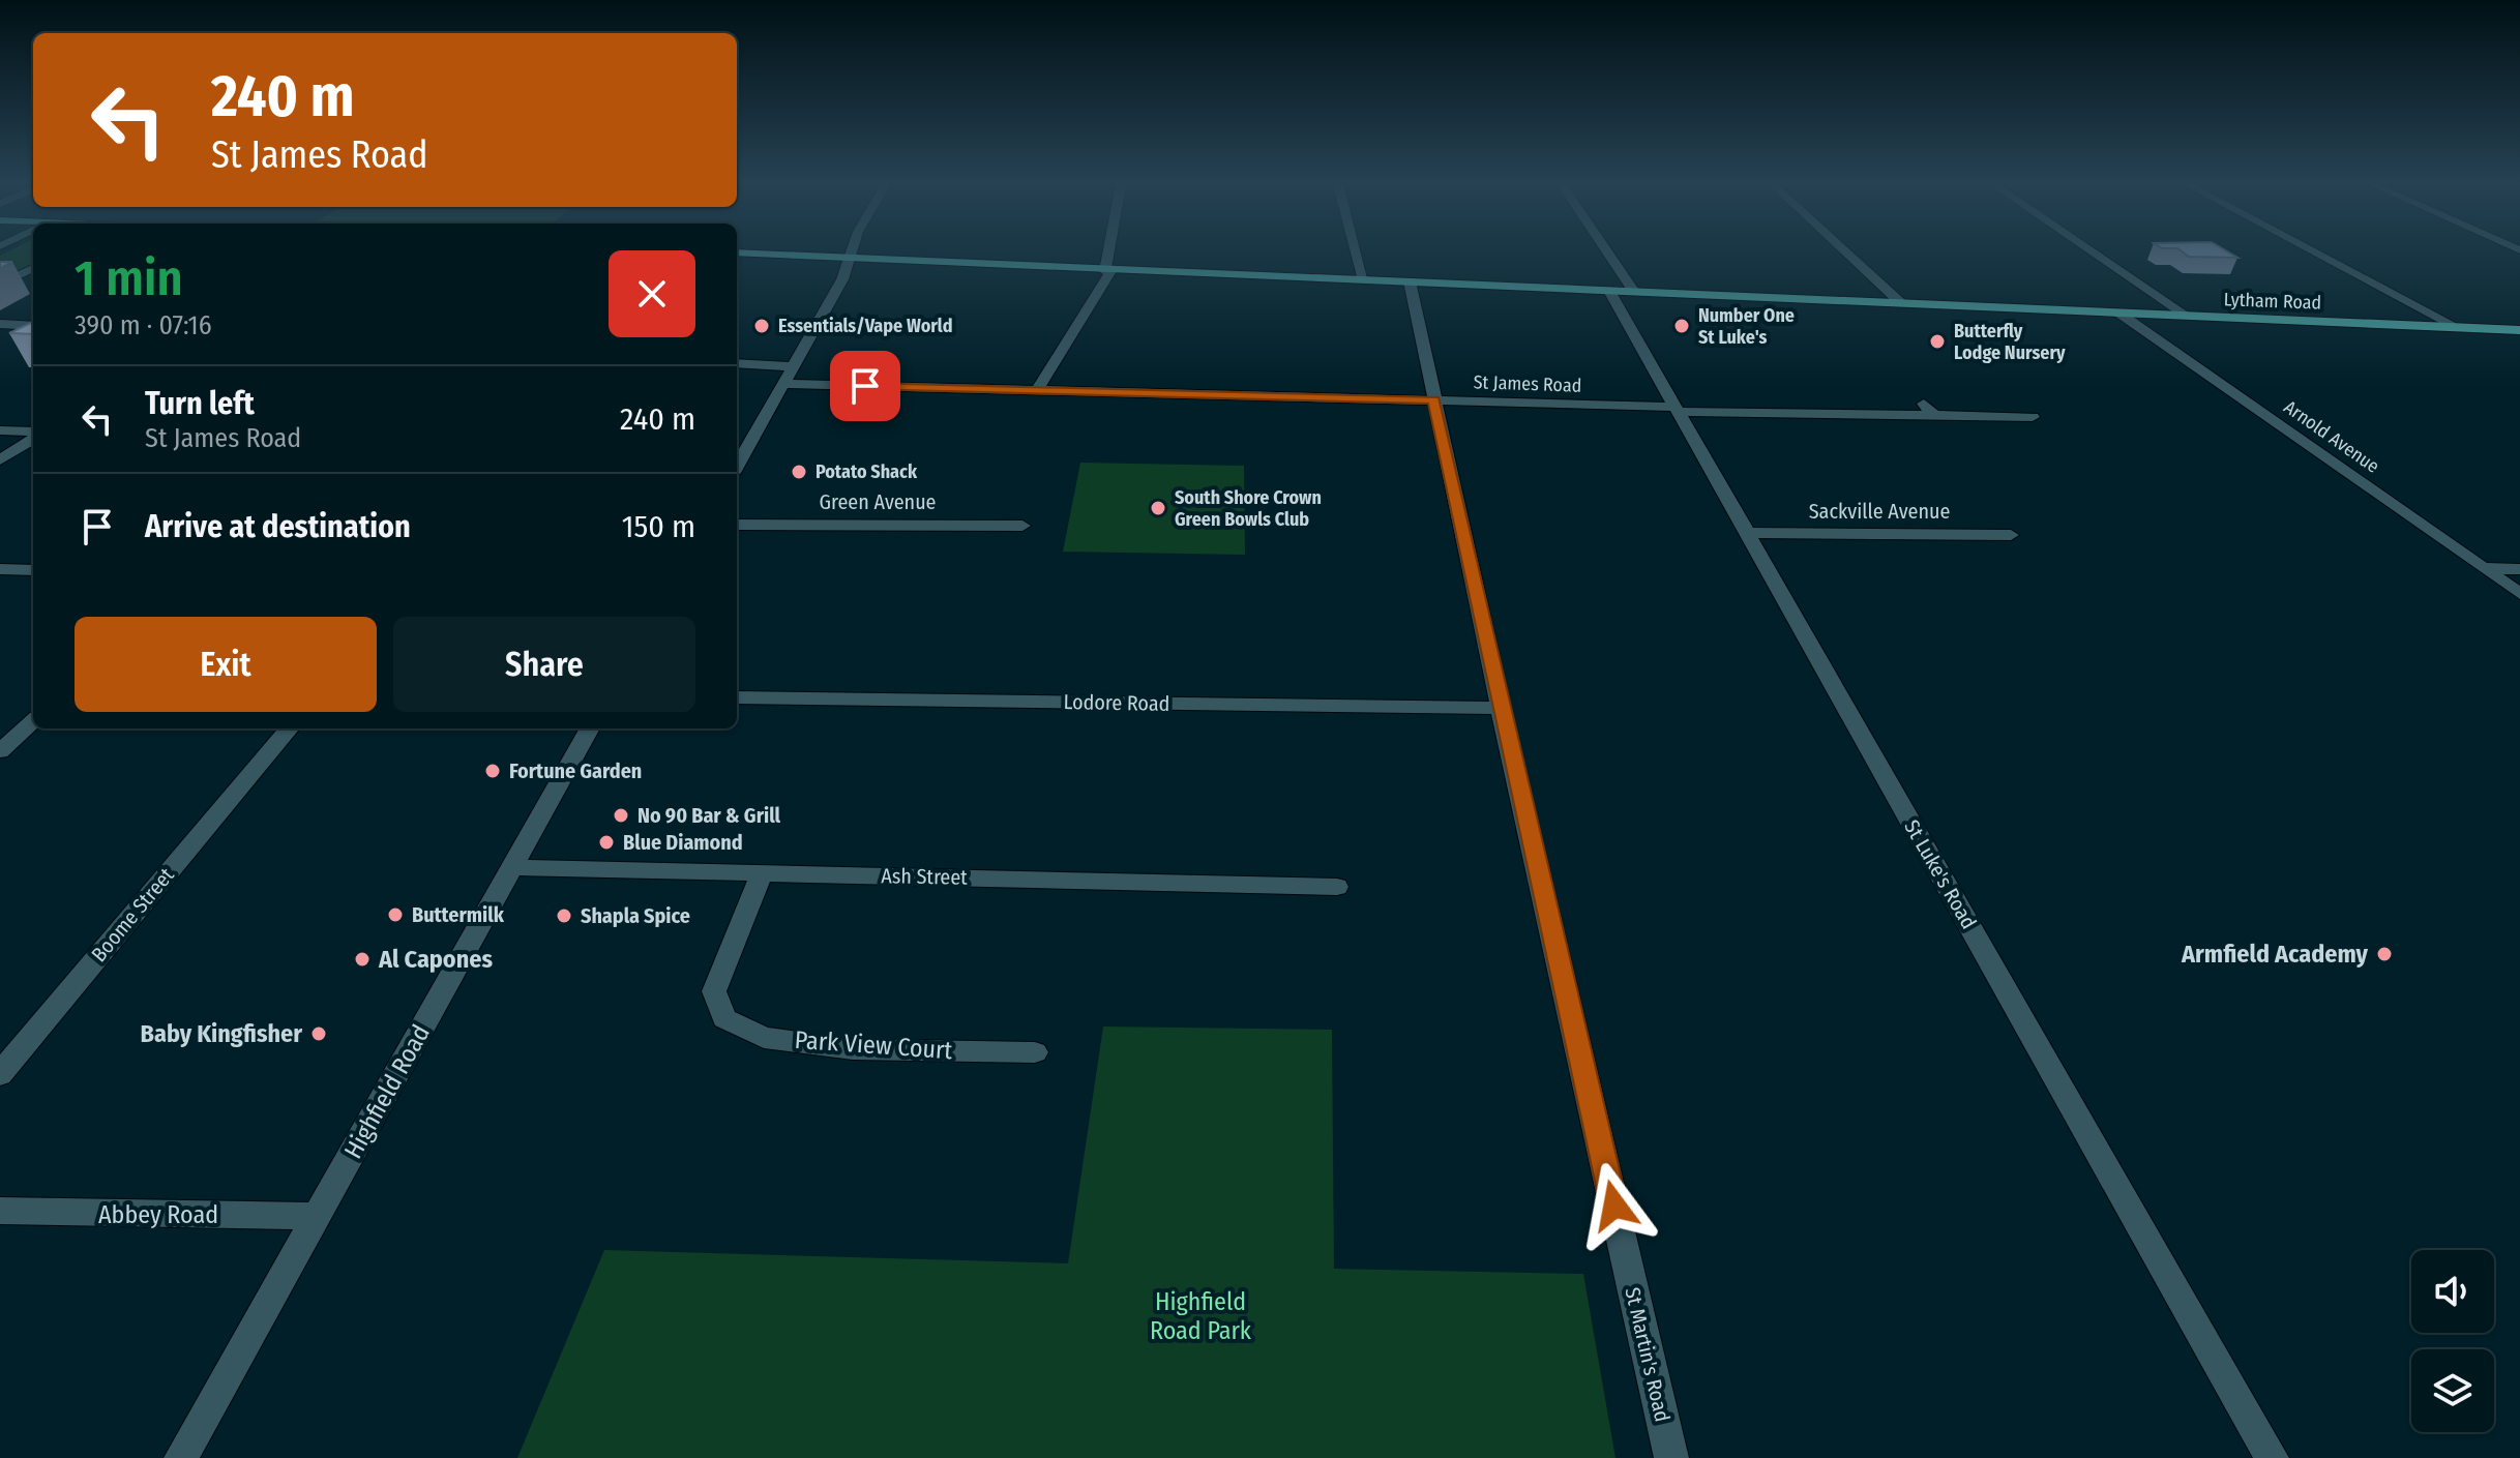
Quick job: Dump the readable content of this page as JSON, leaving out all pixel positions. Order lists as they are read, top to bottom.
{
  "streets": {
    "main road": ["Lytham Road"],
    "street": [
      "St James Road",
      "Arnold Avenue",
      "Green Avenue",
      "Sackville Avenue",
      "Lodore Road",
      "St Luke's Road",
      "Ash Street",
      "Boome Street",
      "Park View Court",
      "Highfield Road",
      "Abbey Road",
      "St Martin's Road"
    ]
  },
  "crossings": [
    ["Lytham Road", "Arnold Avenue"],
    ["Lytham Road", "St Luke's Road"],
    ["Lytham Road", "St Martin's Road"],
    ["St James Road", "St Luke's Road"],
    ["St James Road", "St Martin's Road"],
    ["Sackville Avenue", "St Luke's Road"],
    ["Lodore Road", "St Martin's Road"],
    ["Ash Street", "Park View Court"],
    ["Ash Street", "Highfield Road"],
    ["Highfield Road", "Abbey Road"]
  ],
  "parks": ["Highfield Road Park"],
  "places": [
    "Essentials/Vape World",
    "Number One St Luke's",
    "Butterfly Lodge Nursery",
    "Potato Shack",
    "South Shore Crown Green Bowls Club",
    "Fortune Garden",
    "No 90 Bar & Grill",
    "Blue Diamond",
    "Buttermilk",
    "Shapla Spice",
    "Armfield Academy",
    "Al Capones",
    "Baby Kingfisher"
  ],
  "page": {
    "turn": ["240 m", "St James Road"],
    "heading": ["1 min", "390 m · 07:16"],
    "list": [
      {
        "name": "Turn left",
        "note": "St James Road",
        "value": "240 m"
      },
      {
        "name": "Arrive at destination",
        "value": "150 m"
      }
    ],
    "buttons": ["Exit", "Share"]
  }
}
